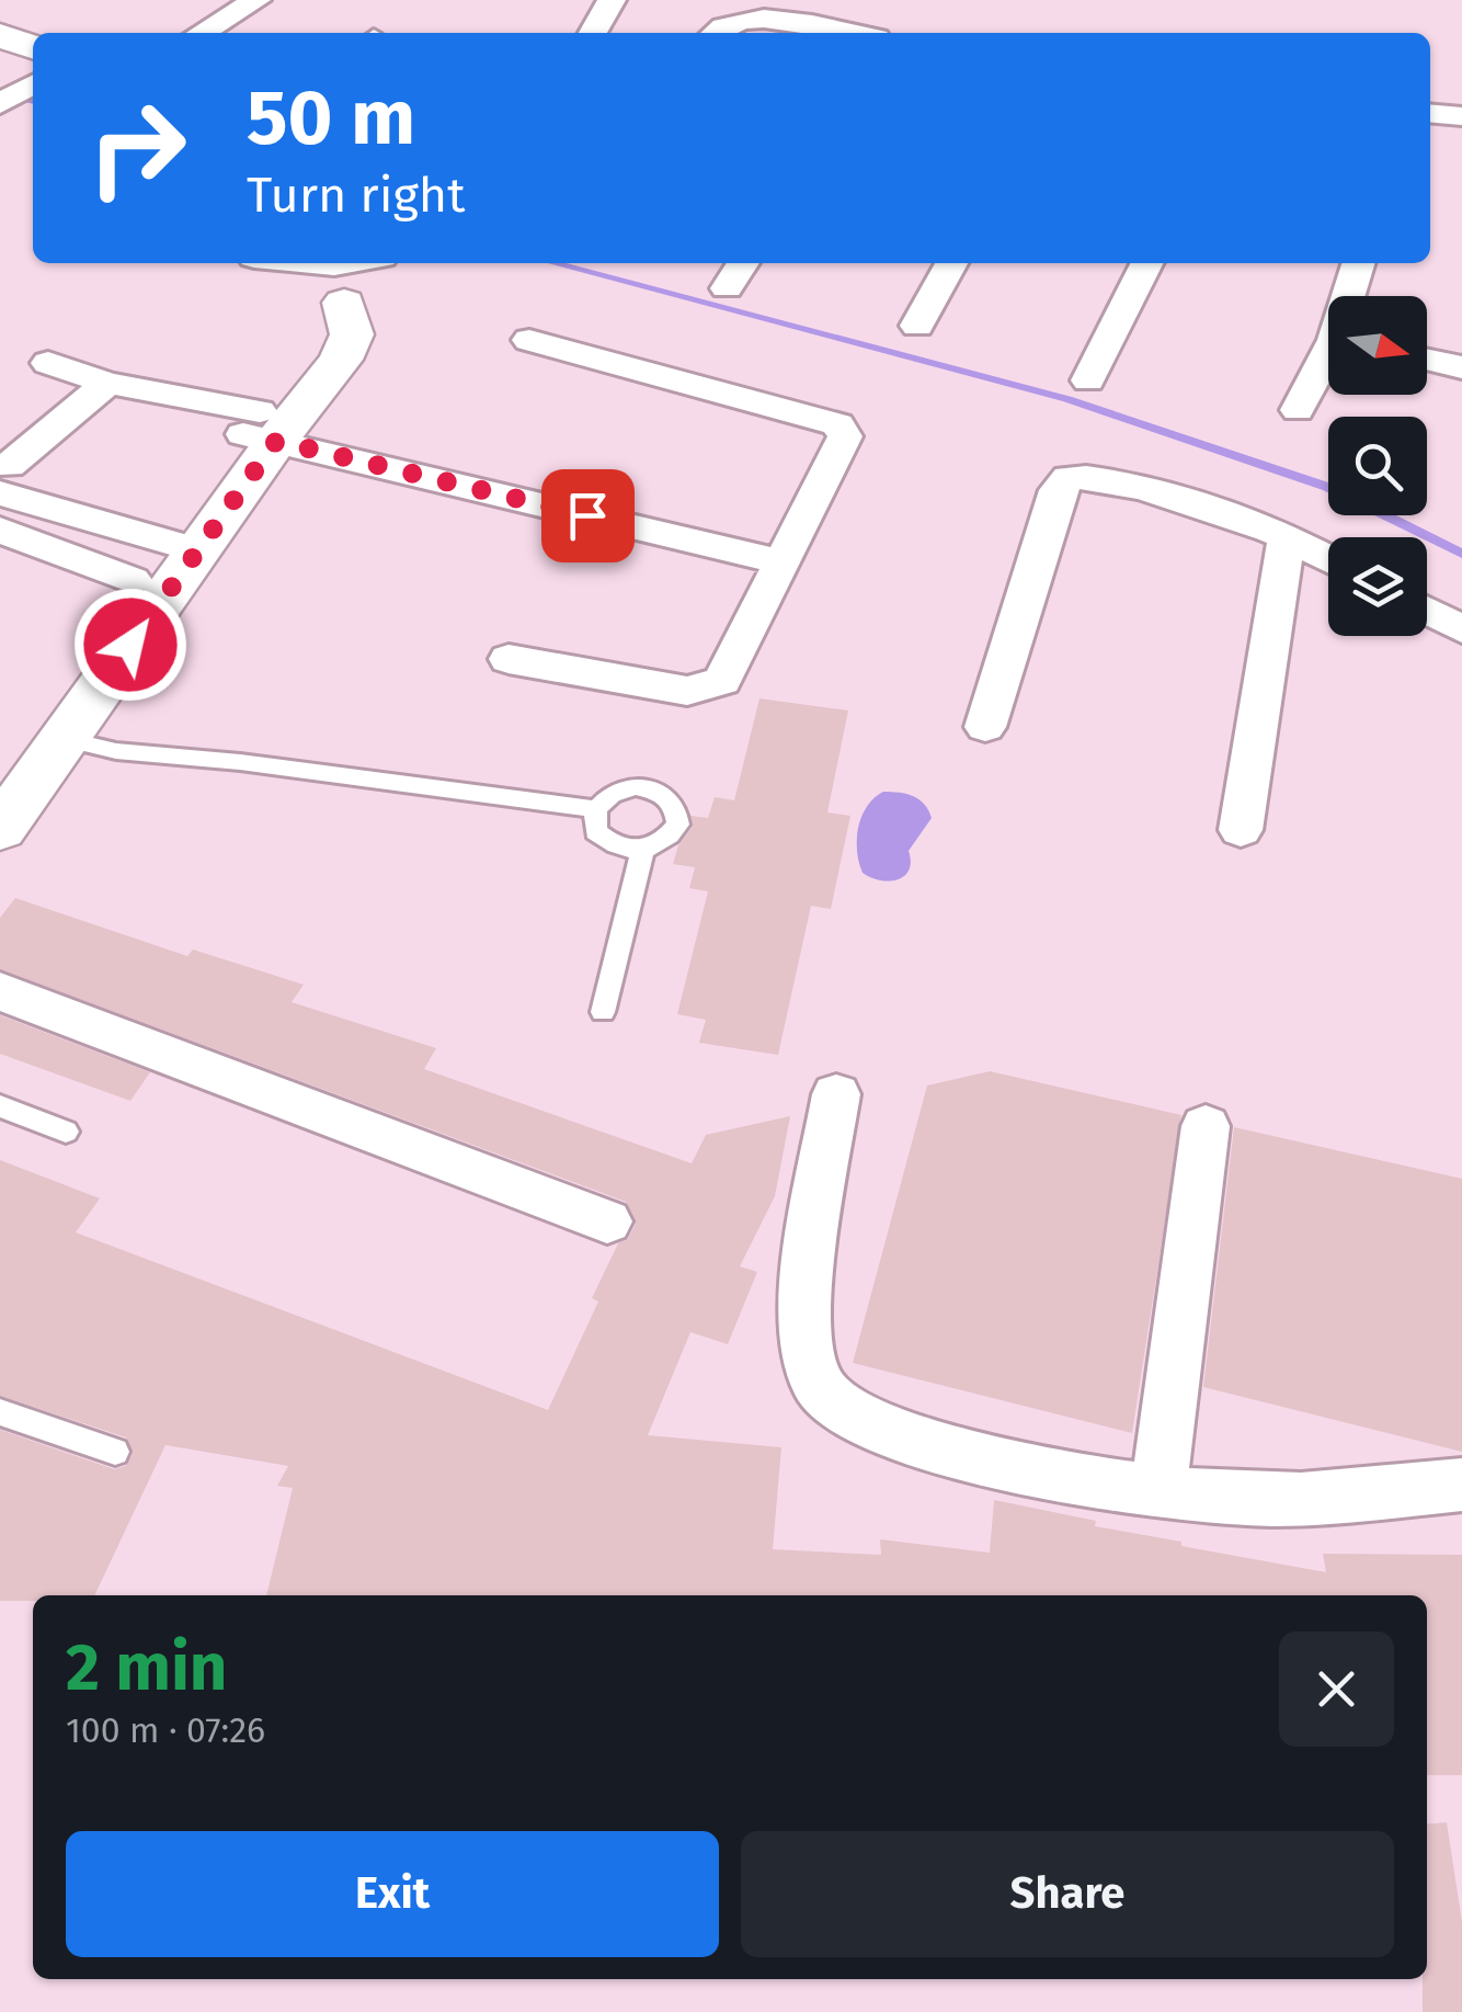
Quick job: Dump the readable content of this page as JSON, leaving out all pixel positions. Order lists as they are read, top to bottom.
{
  "north": "right",
  "page": {
    "turn": ["50 m", "Turn right"],
    "heading": ["2 min", "100 m · 07:26"],
    "buttons": ["Exit", "Share"]
  }
}
